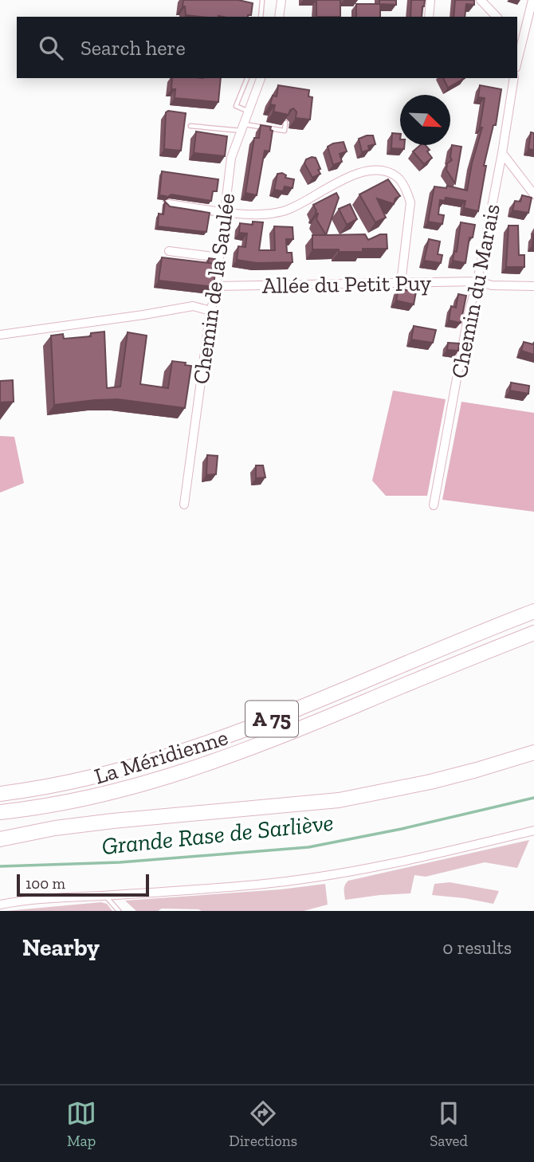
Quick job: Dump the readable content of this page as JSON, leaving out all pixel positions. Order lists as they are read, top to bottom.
{
  "streets": {
    "highway": ["A 75", "La Méridienne"],
    "street": ["Allée du Petit Puy", "Chemin de la Saulée", "Chemin du Marais"]
  },
  "crossings": [
    ["Allée du Petit Puy", "Chemin de la Saulée"],
    ["Allée du Petit Puy", "Chemin du Marais"]
  ],
  "water": ["Grande Rase de Sarliève"],
  "scale_bar": "100 m",
  "north": "bottom right",
  "page": {
    "search": "Search here",
    "scale": "100 m",
    "heading": ["Nearby", "0 results"],
    "nav": ["Map", "Directions", "Saved"]
  }
}
